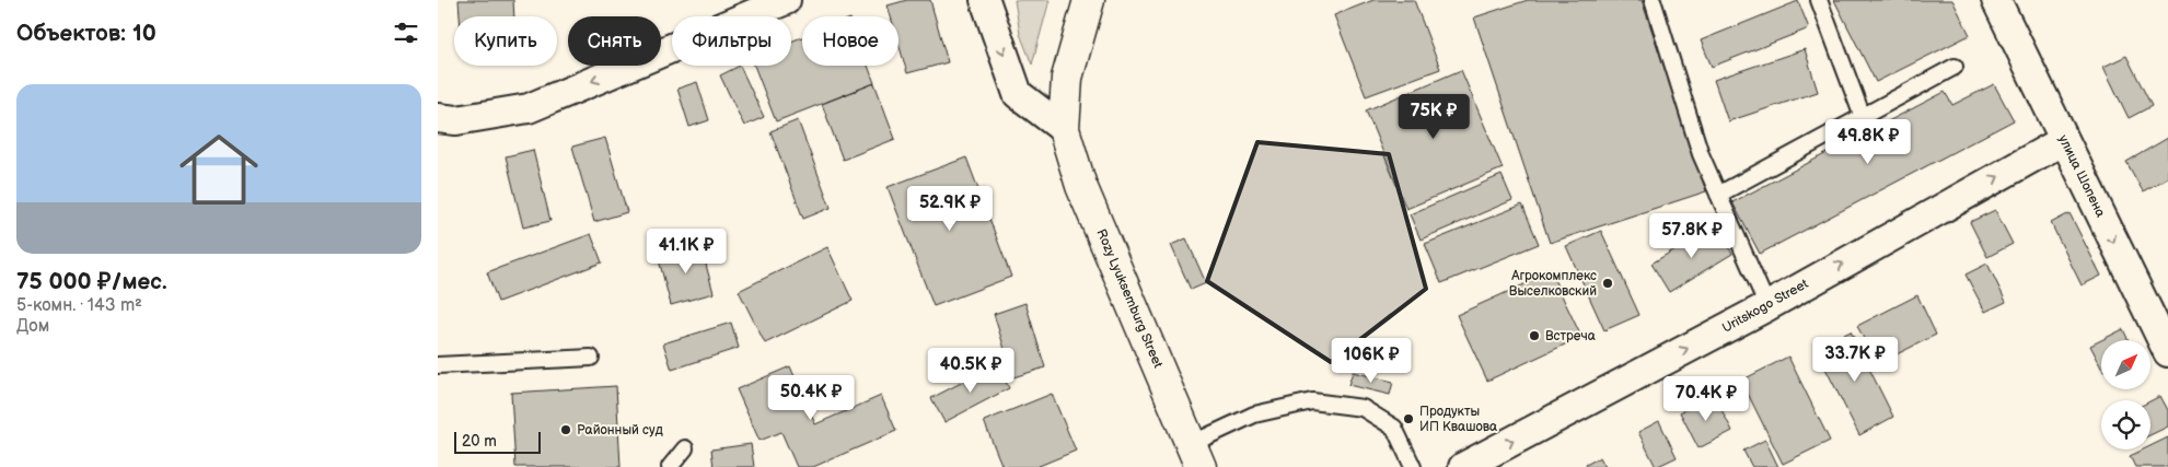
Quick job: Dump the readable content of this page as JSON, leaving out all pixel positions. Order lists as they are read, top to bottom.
{
  "streets": {
    "main road": ["Rozy Lyuksemburg Street"],
    "street": ["улица Шопена", "Uritskogo Street"]
  },
  "crossings": [
    ["улица Шопена", "Uritskogo Street"]
  ],
  "one_way": ["улица Шопена", "Uritskogo Street"],
  "places": [
    "Агрокомплекс Выселковский",
    "Встреча",
    "Продукты ИП Квашова",
    "Районный суд"
  ],
  "scale_bar": "20 m",
  "north": "top right",
  "page": {
    "heading": "Объектов: 10",
    "chip": [
      "Купить",
      "Снять",
      "Фильтры",
      "Новое"
    ],
    "list": [
      {
        "name": "75 000 ₽/мес.",
        "note": "5-комн. · 143 m² · Дом"
      }
    ],
    "price": [
      "75K ₽",
      "49.8K ₽",
      "52.9K ₽",
      "57.8K ₽",
      "41.1K ₽",
      "33.7K ₽",
      "106K ₽",
      "40.5K ₽",
      "50.4K ₽",
      "70.4K ₽"
    ],
    "scale": "20 m"
  }
}
